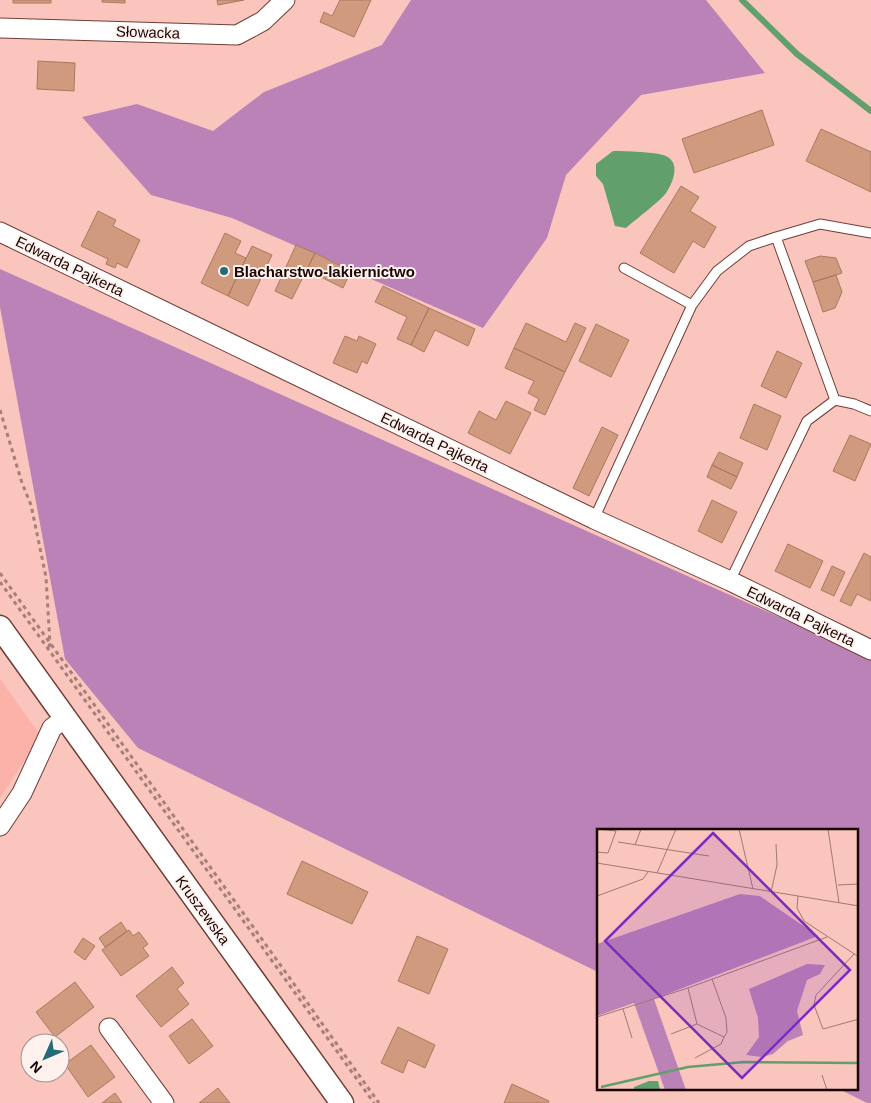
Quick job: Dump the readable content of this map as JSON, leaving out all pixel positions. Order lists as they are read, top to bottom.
{
  "streets": {
    "street": ["Słowacka", "Edwarda Pajkerta", "Kruszewska"]
  },
  "places": ["Blacharstwo-lakiernictwo"],
  "north": "bottom left"
}
